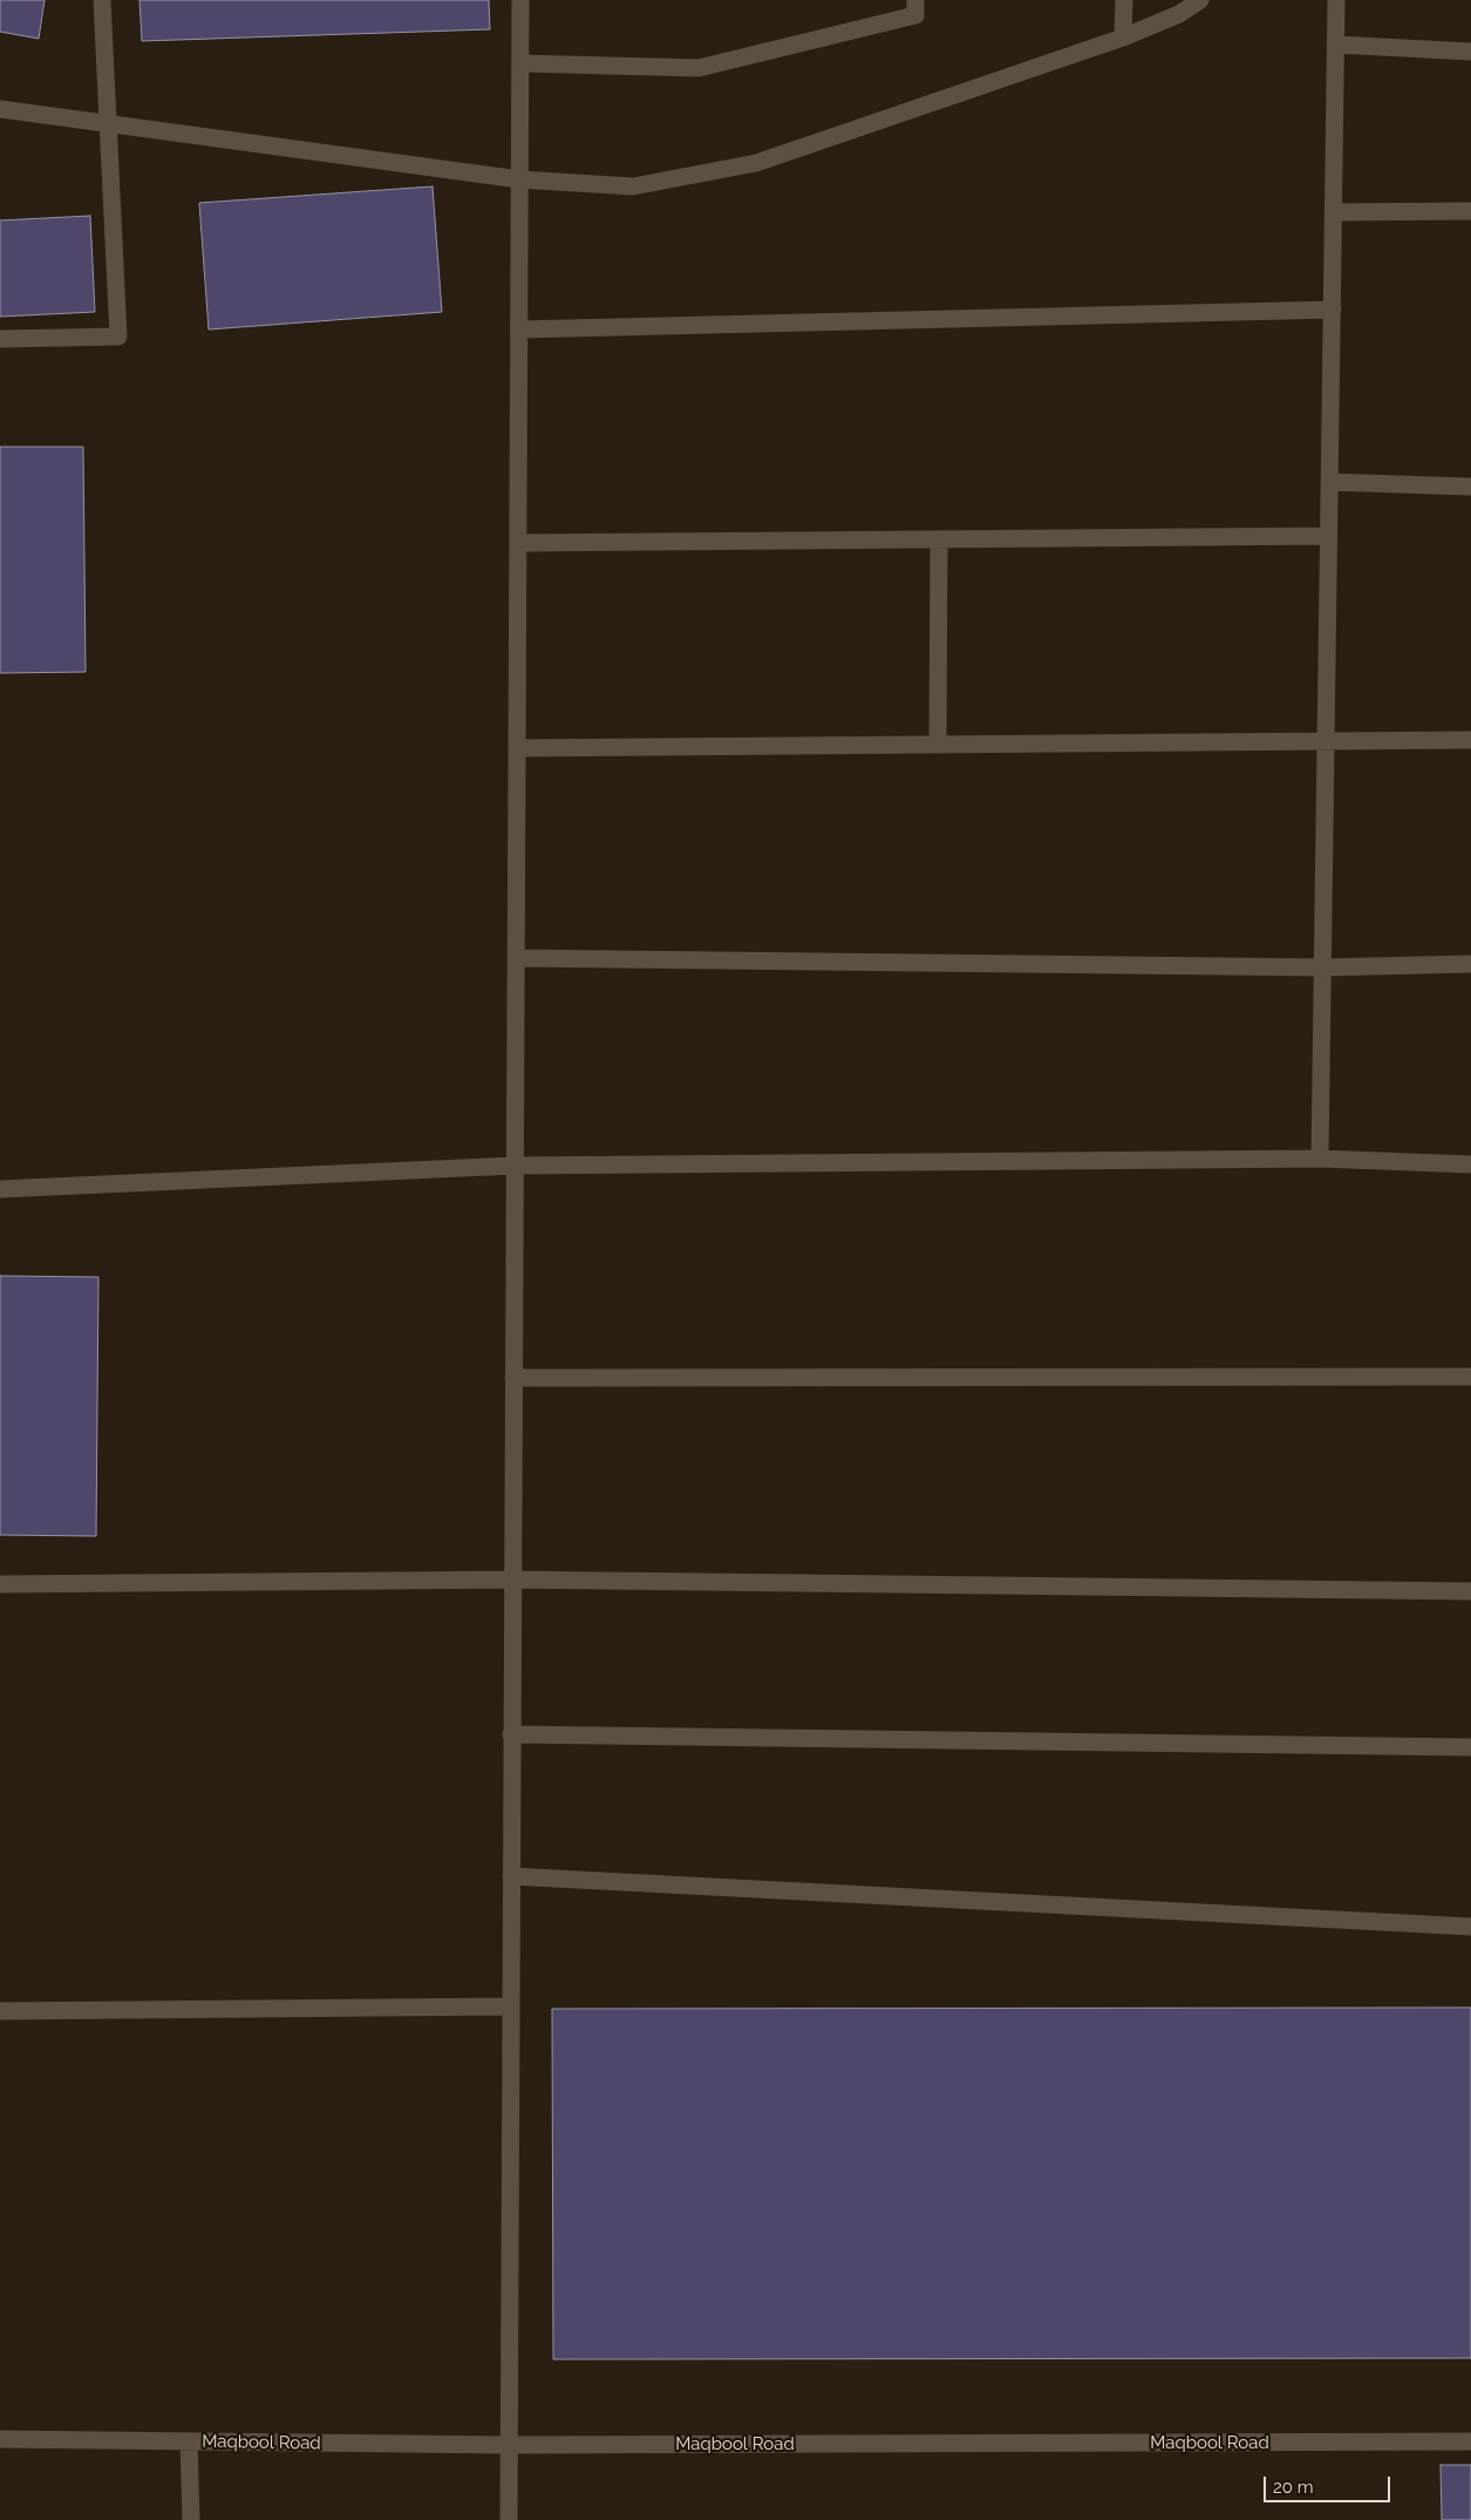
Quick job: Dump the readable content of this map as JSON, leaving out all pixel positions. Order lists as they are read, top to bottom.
{
  "streets": {
    "street": ["Maqbool Road"]
  },
  "scale_bar": "20 m"
}
